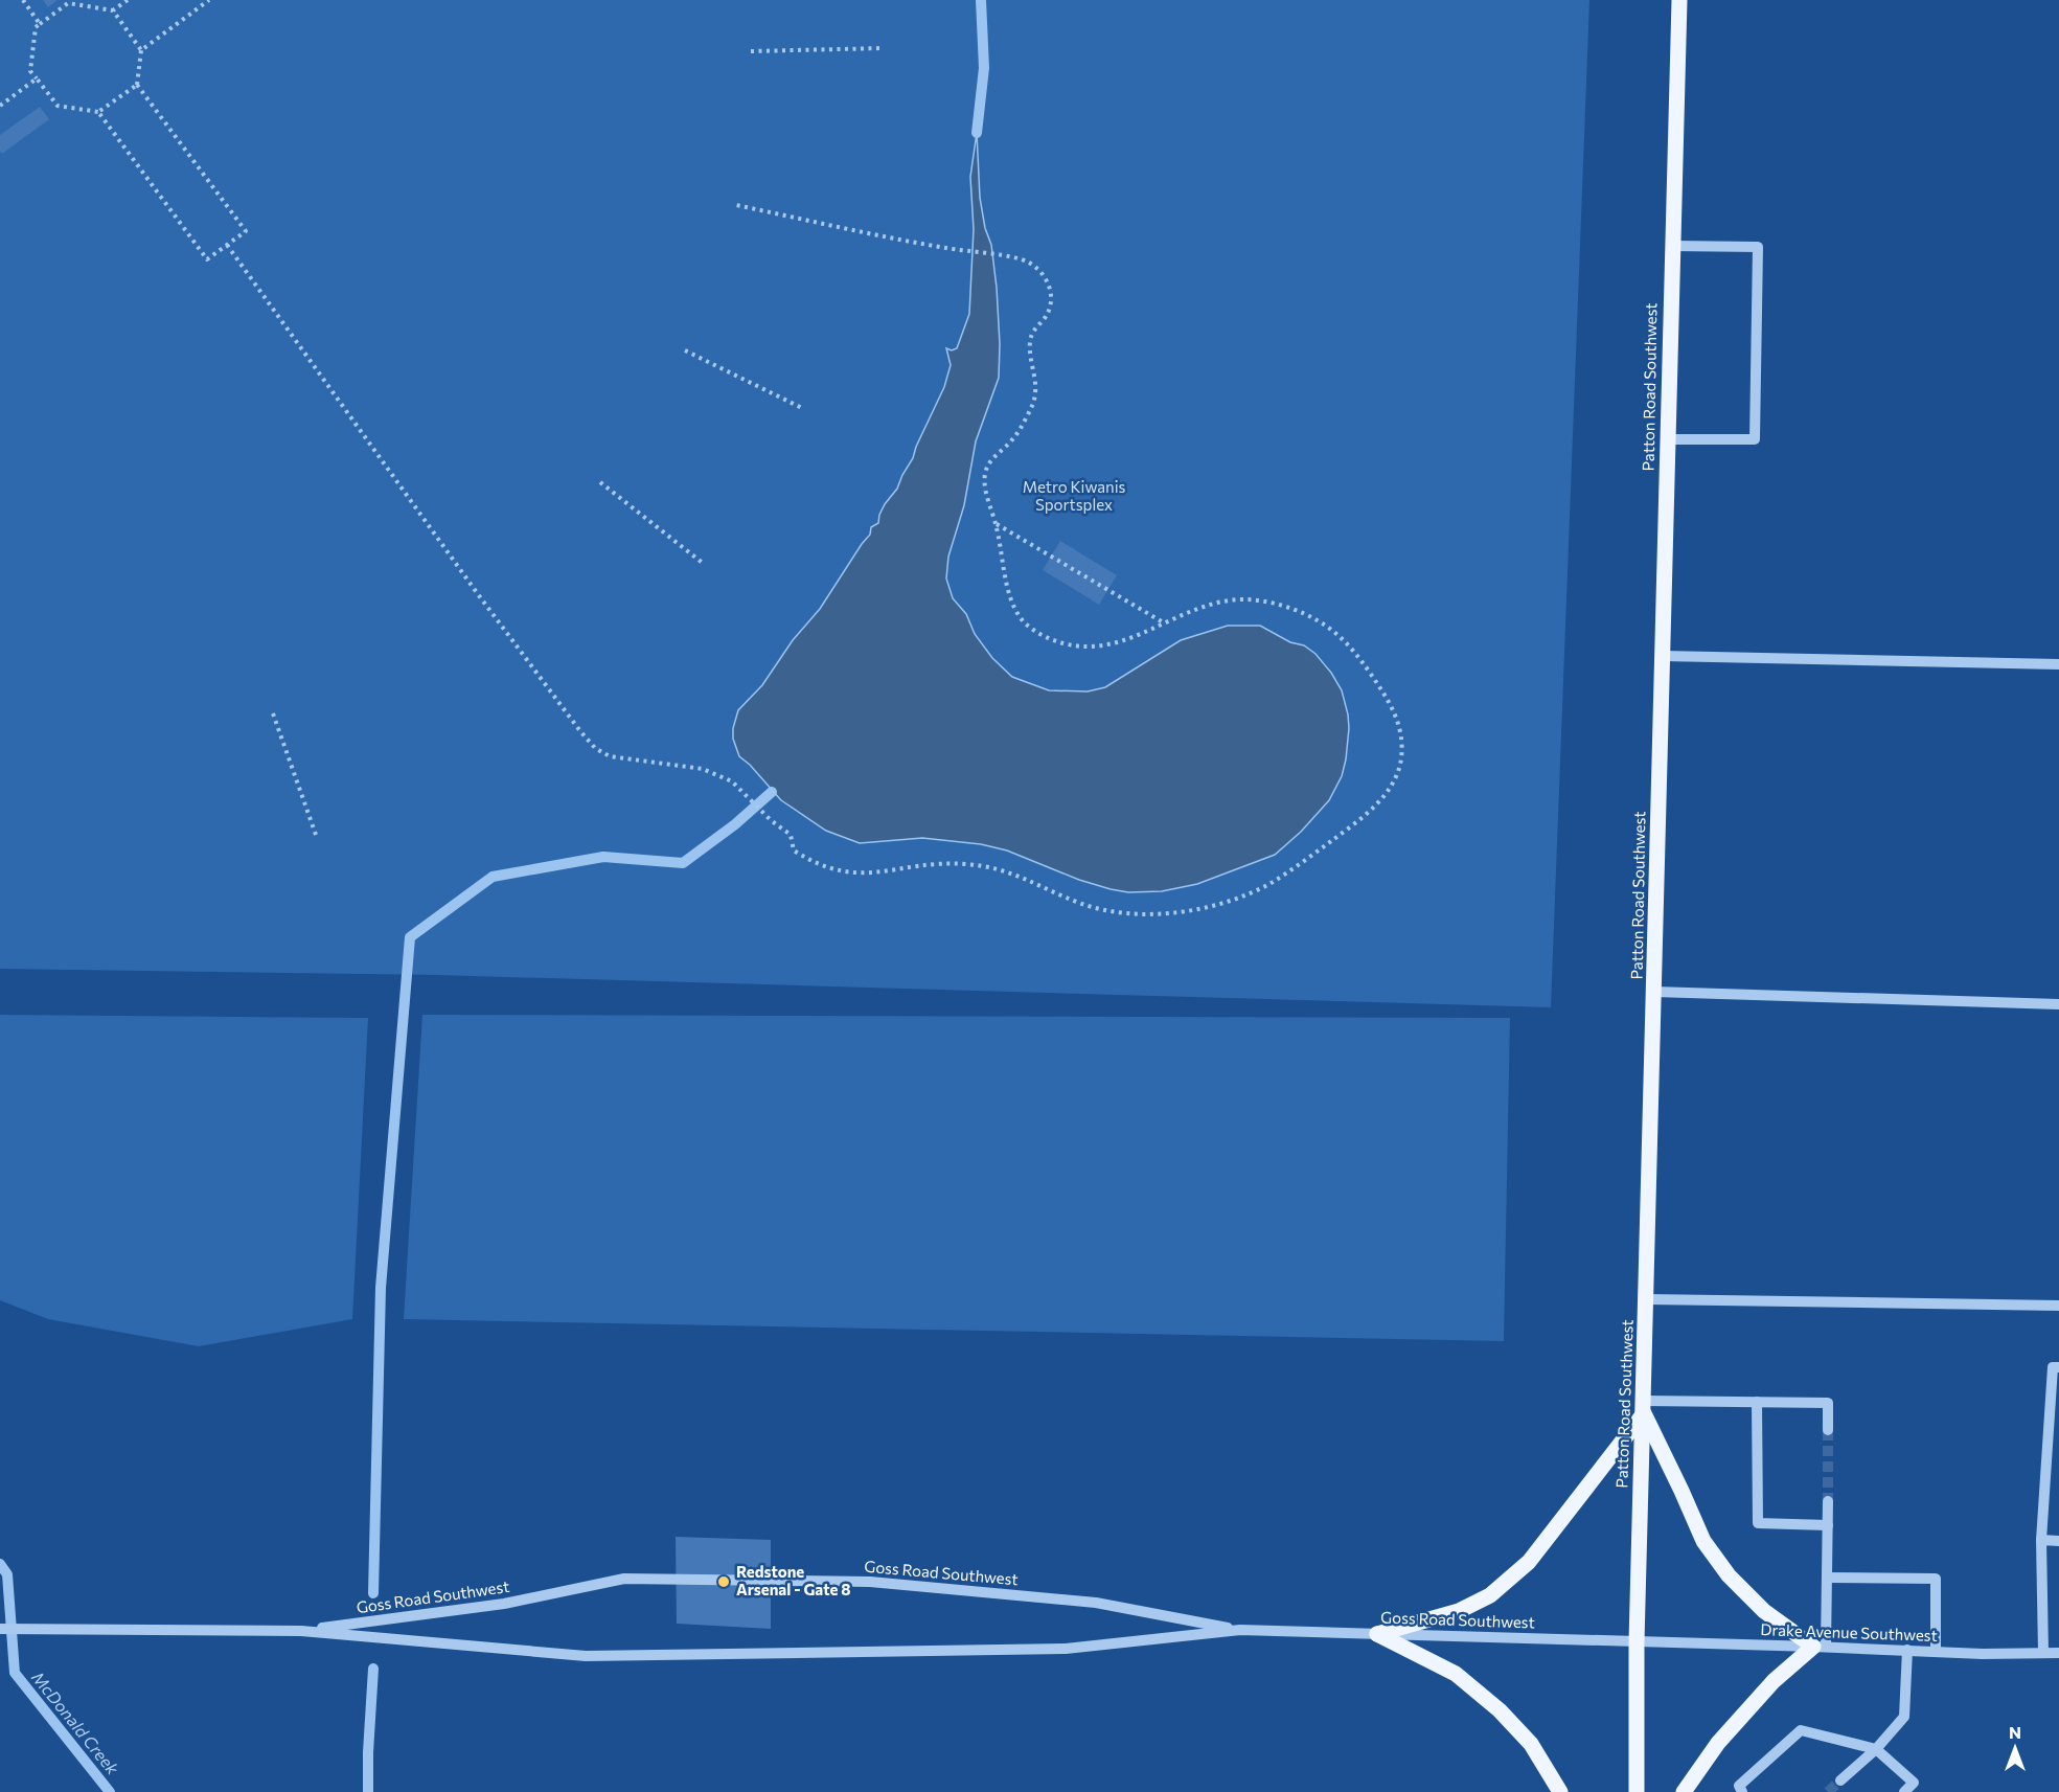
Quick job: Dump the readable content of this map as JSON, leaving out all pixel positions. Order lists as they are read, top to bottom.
{
  "streets": {
    "main road": ["Patton Road Southwest"],
    "street": ["Goss Road Southwest", "Drake Avenue Southwest"]
  },
  "crossings": [
    ["Patton Road Southwest", "Goss Road Southwest"],
    ["Patton Road Southwest", "Drake Avenue Southwest"],
    ["Goss Road Southwest", "Drake Avenue Southwest"]
  ],
  "water": ["McDonald Creek"],
  "parks": ["Metro Kiwanis Sportsplex"],
  "places": ["Redstone Arsenal - Gate 8"],
  "north": "top"
}
